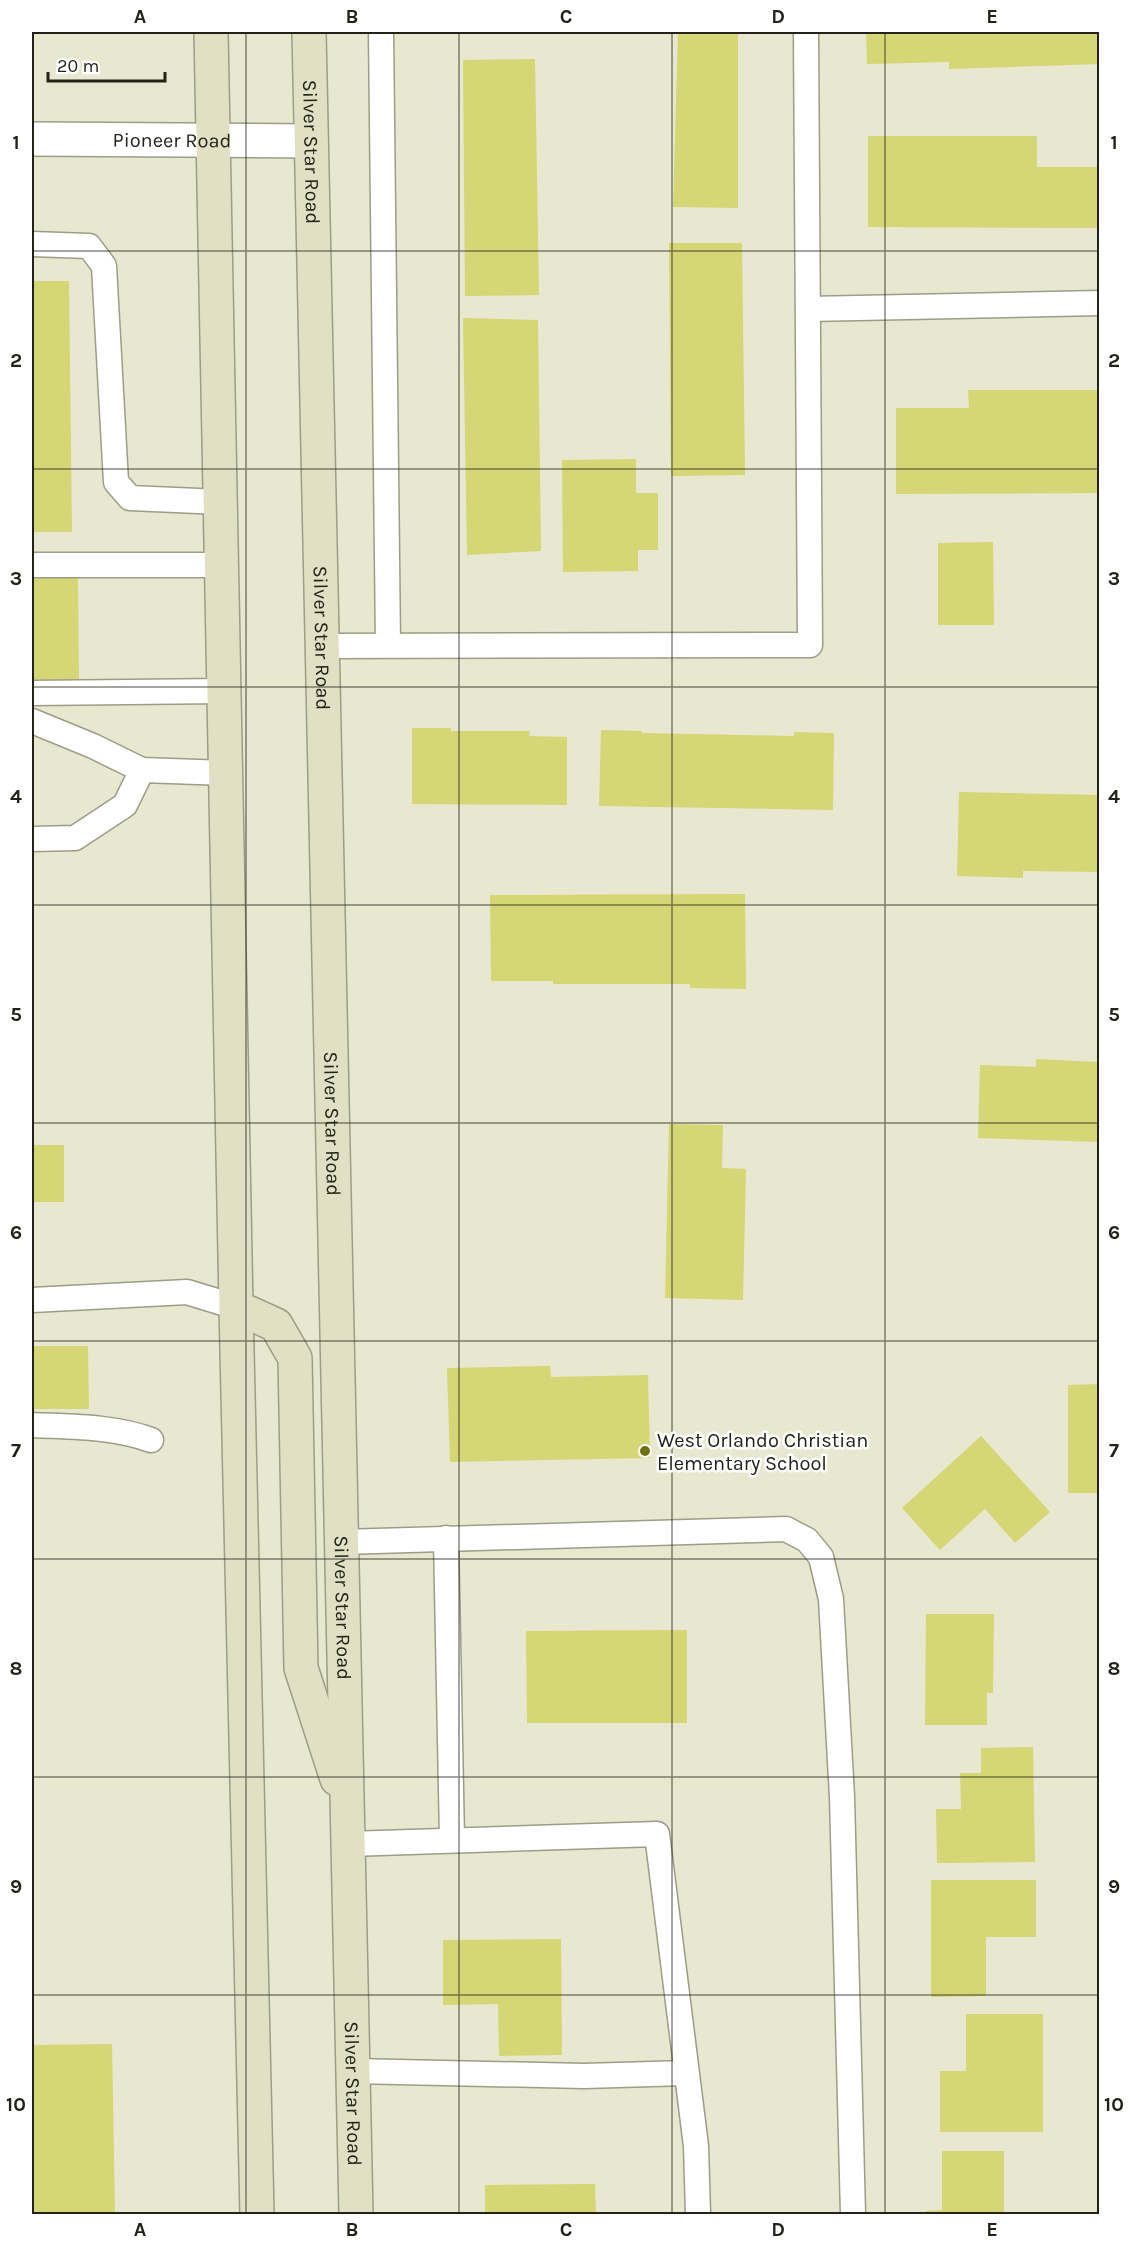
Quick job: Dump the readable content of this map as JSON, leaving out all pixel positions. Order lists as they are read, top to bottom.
{
  "streets": {
    "main road": ["Silver Star Road"],
    "street": ["Pioneer Road"]
  },
  "crossings": [
    ["Pioneer Road", "Silver Star Road"]
  ],
  "places": ["West Orlando Christian Elementary School"],
  "scale_bar": "20 m",
  "grid": {
    "columns": [
      "A",
      "B",
      "C",
      "D",
      "E"
    ],
    "rows": [
      "1",
      "2",
      "3",
      "4",
      "5",
      "6",
      "7",
      "8",
      "9",
      "10"
    ]
  }
}
